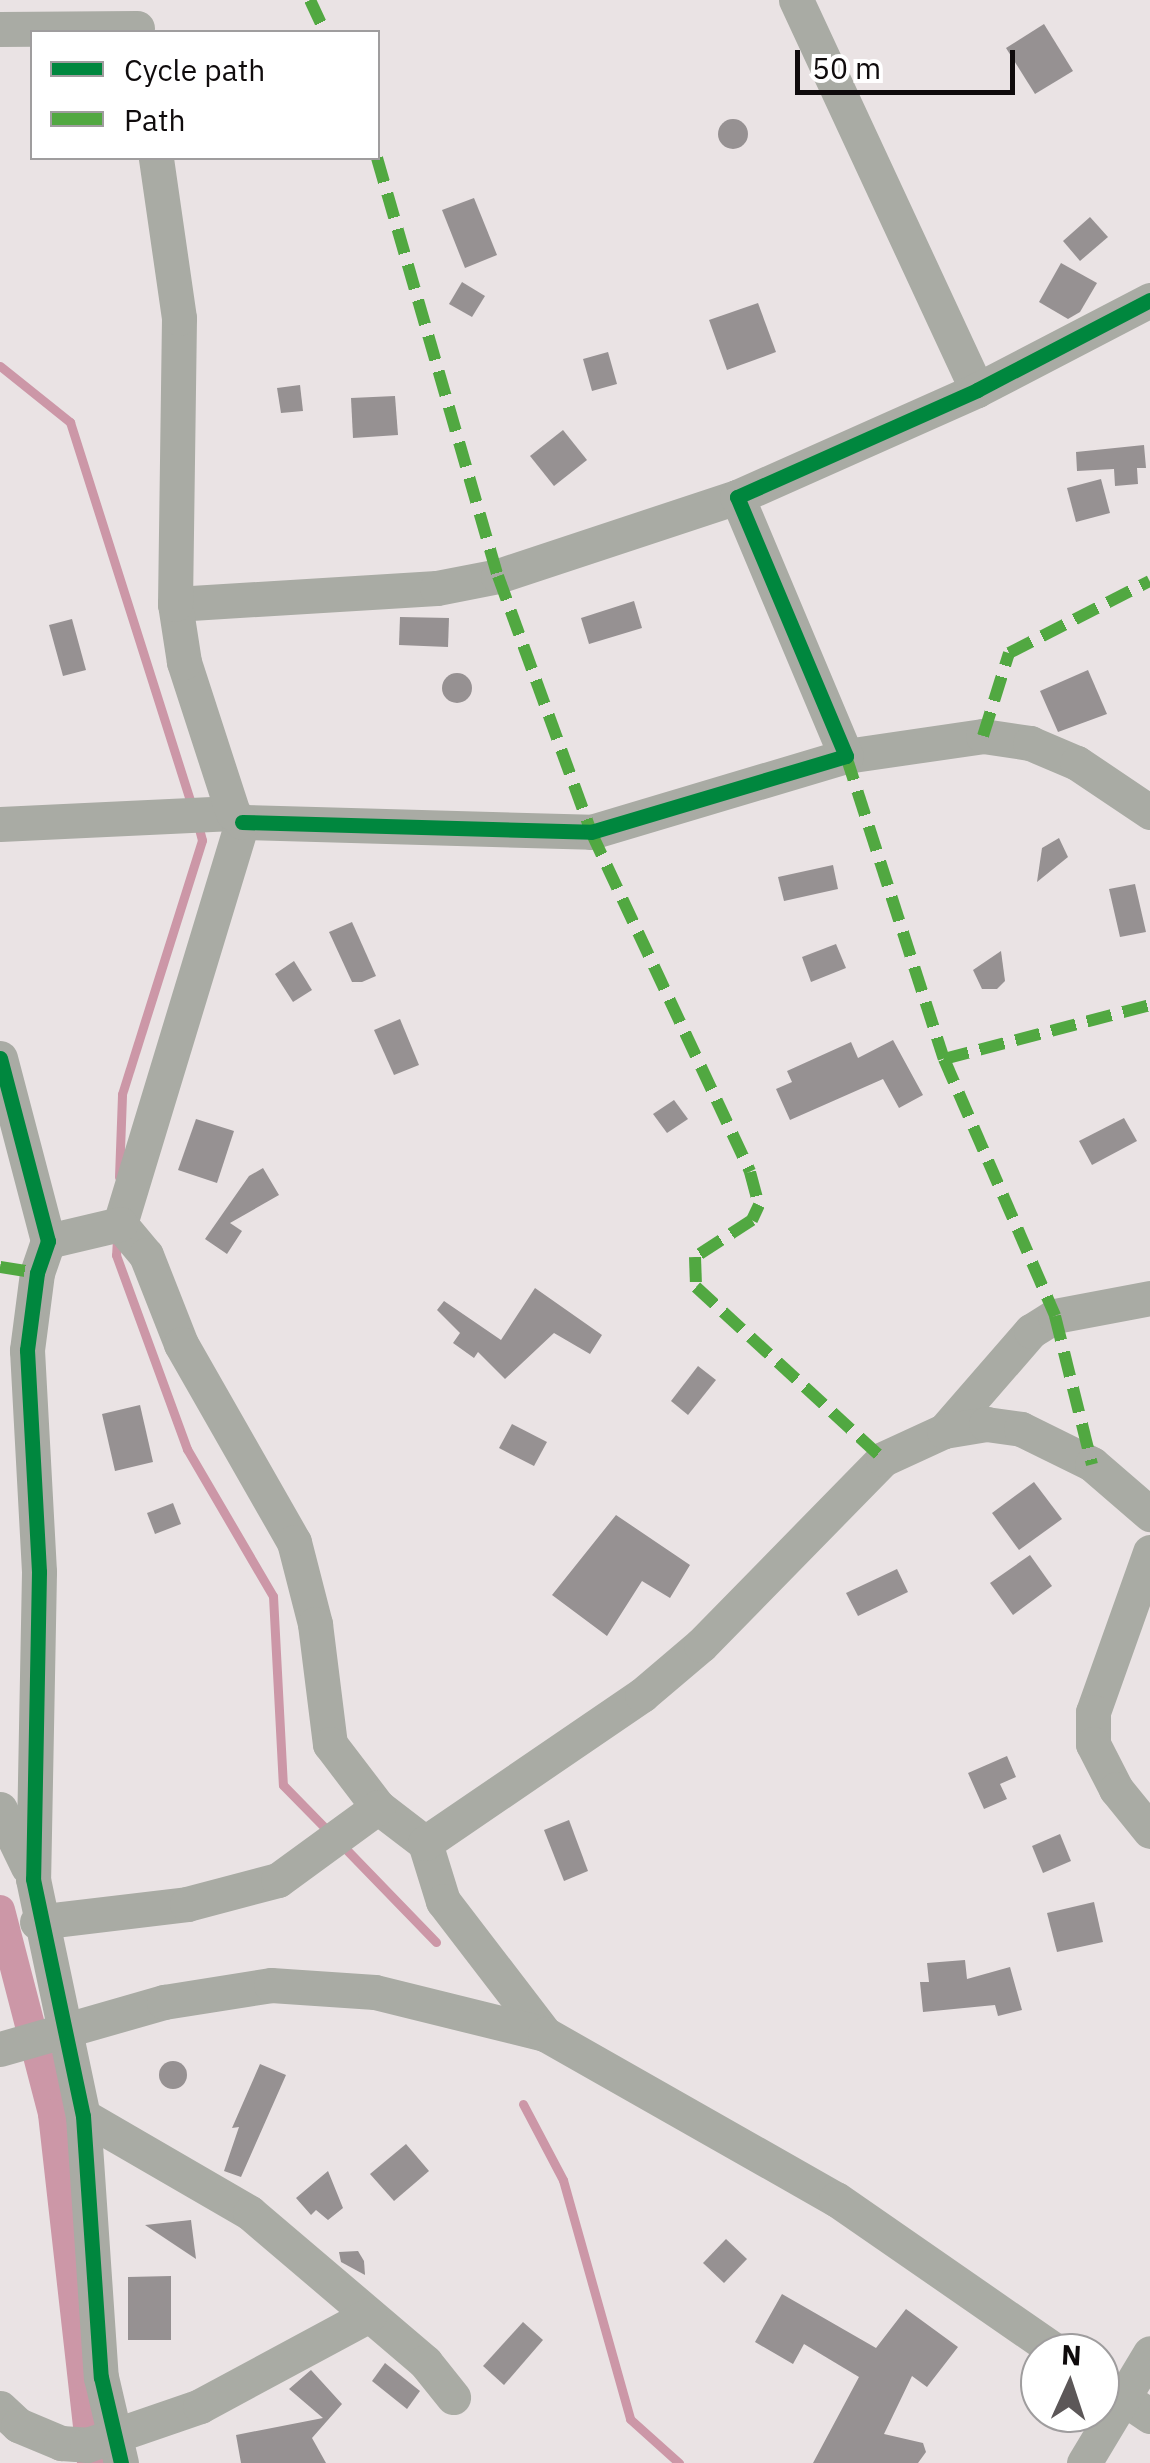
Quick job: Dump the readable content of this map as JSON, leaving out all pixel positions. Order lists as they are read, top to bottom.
{
  "legend": ["Cycle path", "Path"],
  "scale_bar": "50 m",
  "north": "top"
}
